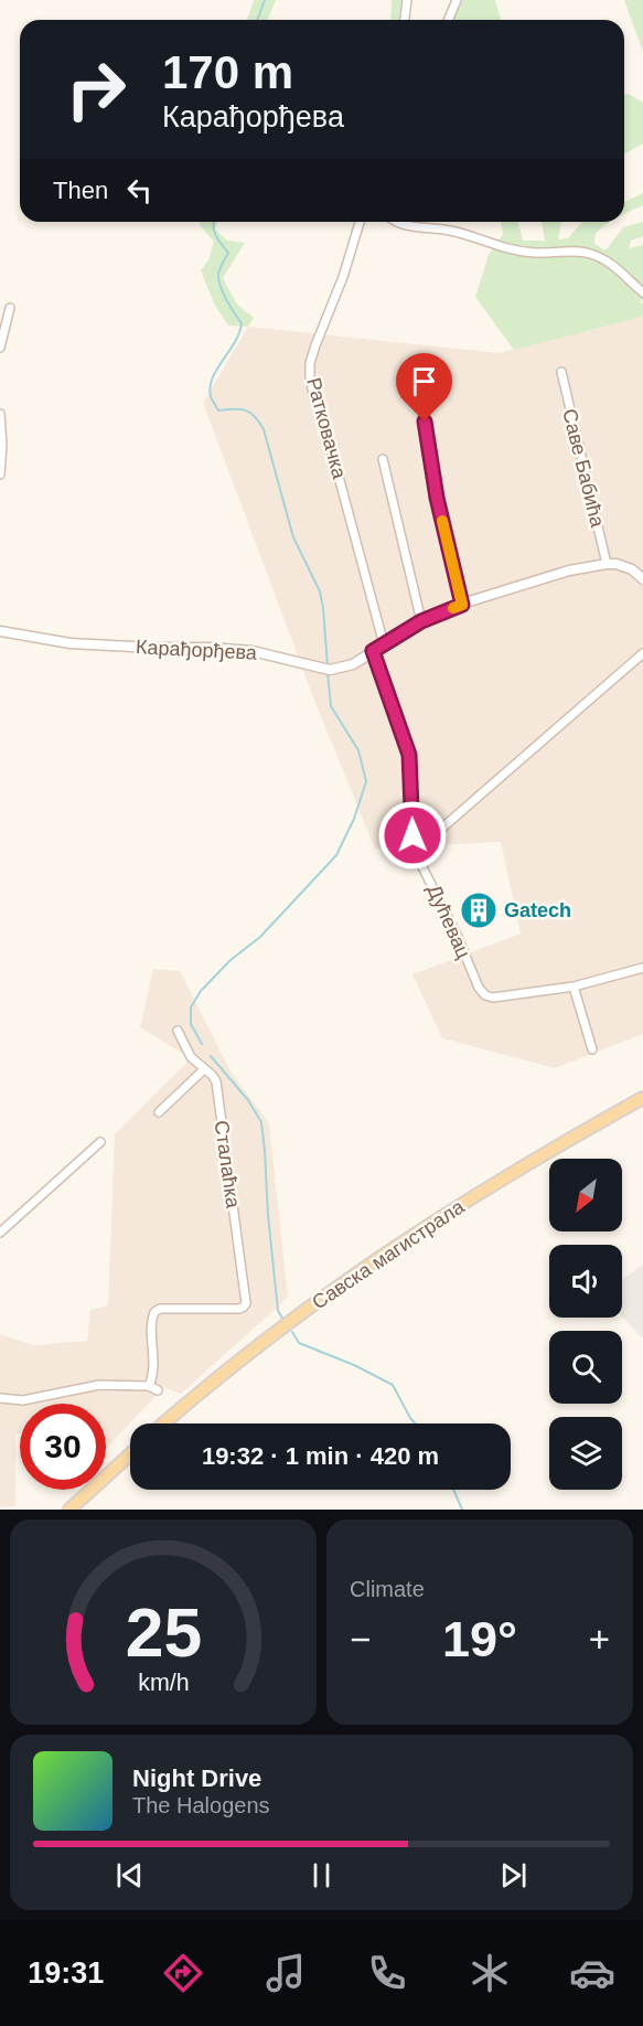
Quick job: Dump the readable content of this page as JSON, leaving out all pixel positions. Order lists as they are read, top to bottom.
{
  "streets": {
    "main road": ["Савска магистрала"],
    "street": [
      "Ратковачка",
      "Саве Бабића",
      "Карађорђева",
      "Дућевац",
      "Сталаћка"
    ]
  },
  "crossings": [
    ["Ратковачка", "Карађорђева"],
    ["Саве Бабића", "Карађорђева"],
    ["Карађорђева", "Дућевац"]
  ],
  "places": {
    "building": ["Gatech"]
  },
  "north": "bottom left",
  "page": {
    "turn": ["170 m", "Карађорђева"],
    "then": "Then",
    "limit": "30",
    "trip": "19:32 · 1 min · 420 m",
    "tile": "Climate",
    "heat": ["−", "19°", "+"],
    "song": ["Night Drive", "The Halogens"],
    "tabs": "19:31",
    "gauge": ["25", "km/h"]
  }
}
